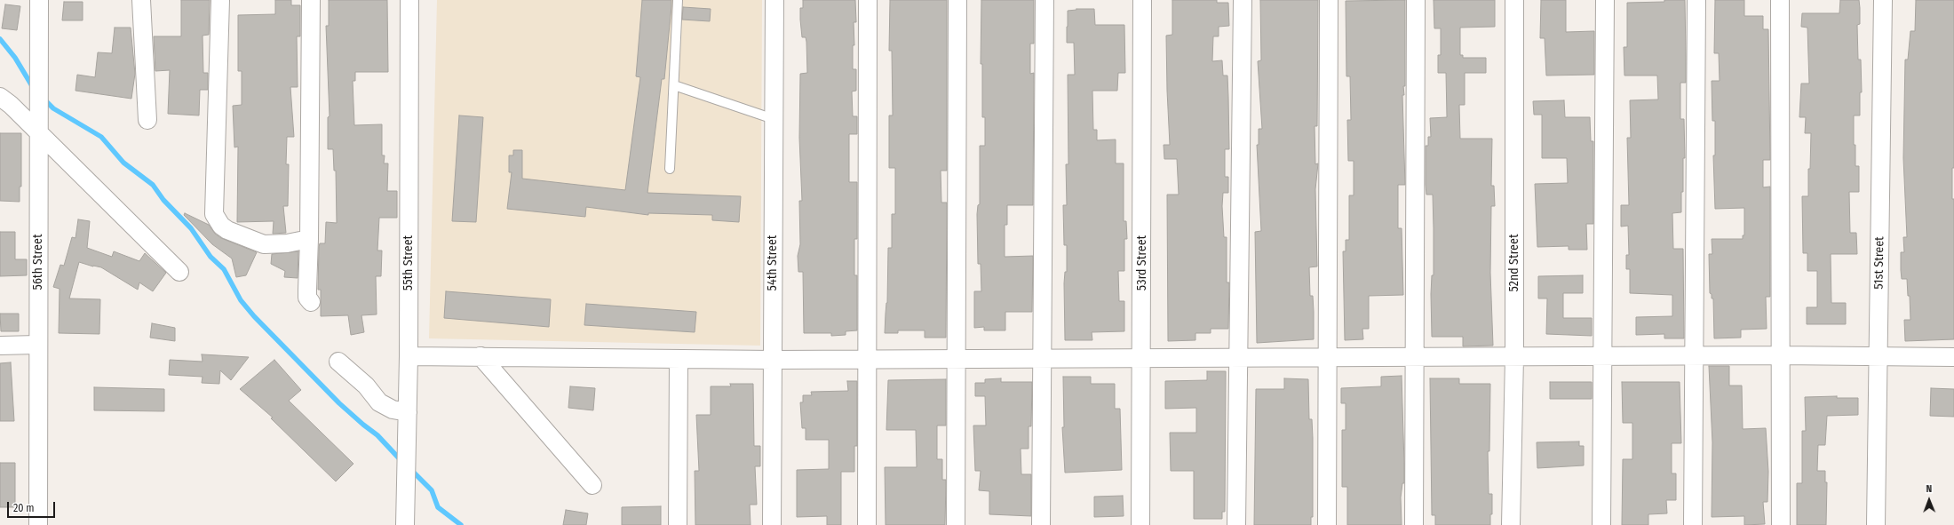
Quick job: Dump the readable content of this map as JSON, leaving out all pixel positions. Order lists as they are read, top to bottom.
{
  "streets": {
    "street": [
      "56th Street",
      "55th Street",
      "54th Street",
      "53rd Street",
      "52nd Street",
      "51st Street"
    ]
  },
  "scale_bar": "20 m",
  "north": "top"
}
